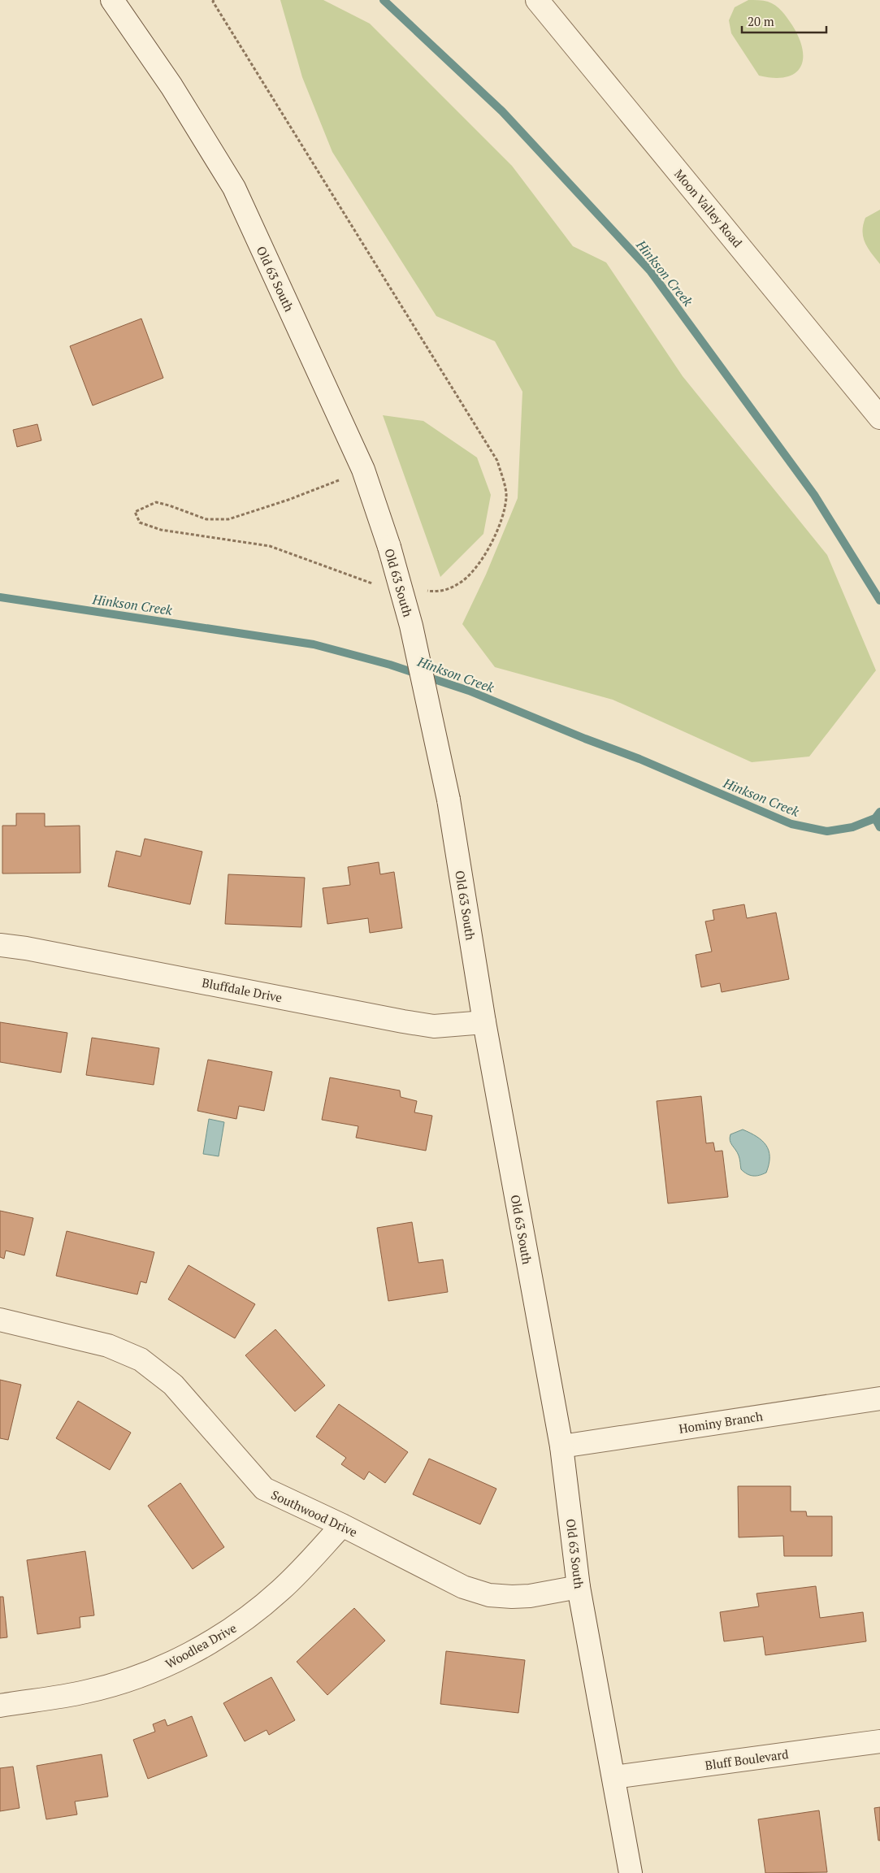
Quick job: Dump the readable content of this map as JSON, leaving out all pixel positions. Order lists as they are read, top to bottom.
{
  "streets": {
    "street": [
      "Moon Valley Road",
      "Old 63 South",
      "Bluffdale Drive",
      "Hominy Branch",
      "Southwood Drive",
      "Woodlea Drive",
      "Bluff Boulevard"
    ]
  },
  "crossings": [
    ["Old 63 South", "Bluffdale Drive"],
    ["Old 63 South", "Hominy Branch"],
    ["Old 63 South", "Southwood Drive"],
    ["Old 63 South", "Bluff Boulevard"],
    ["Southwood Drive", "Woodlea Drive"]
  ],
  "water": ["Hinkson Creek"],
  "scale_bar": "20 m"
}
